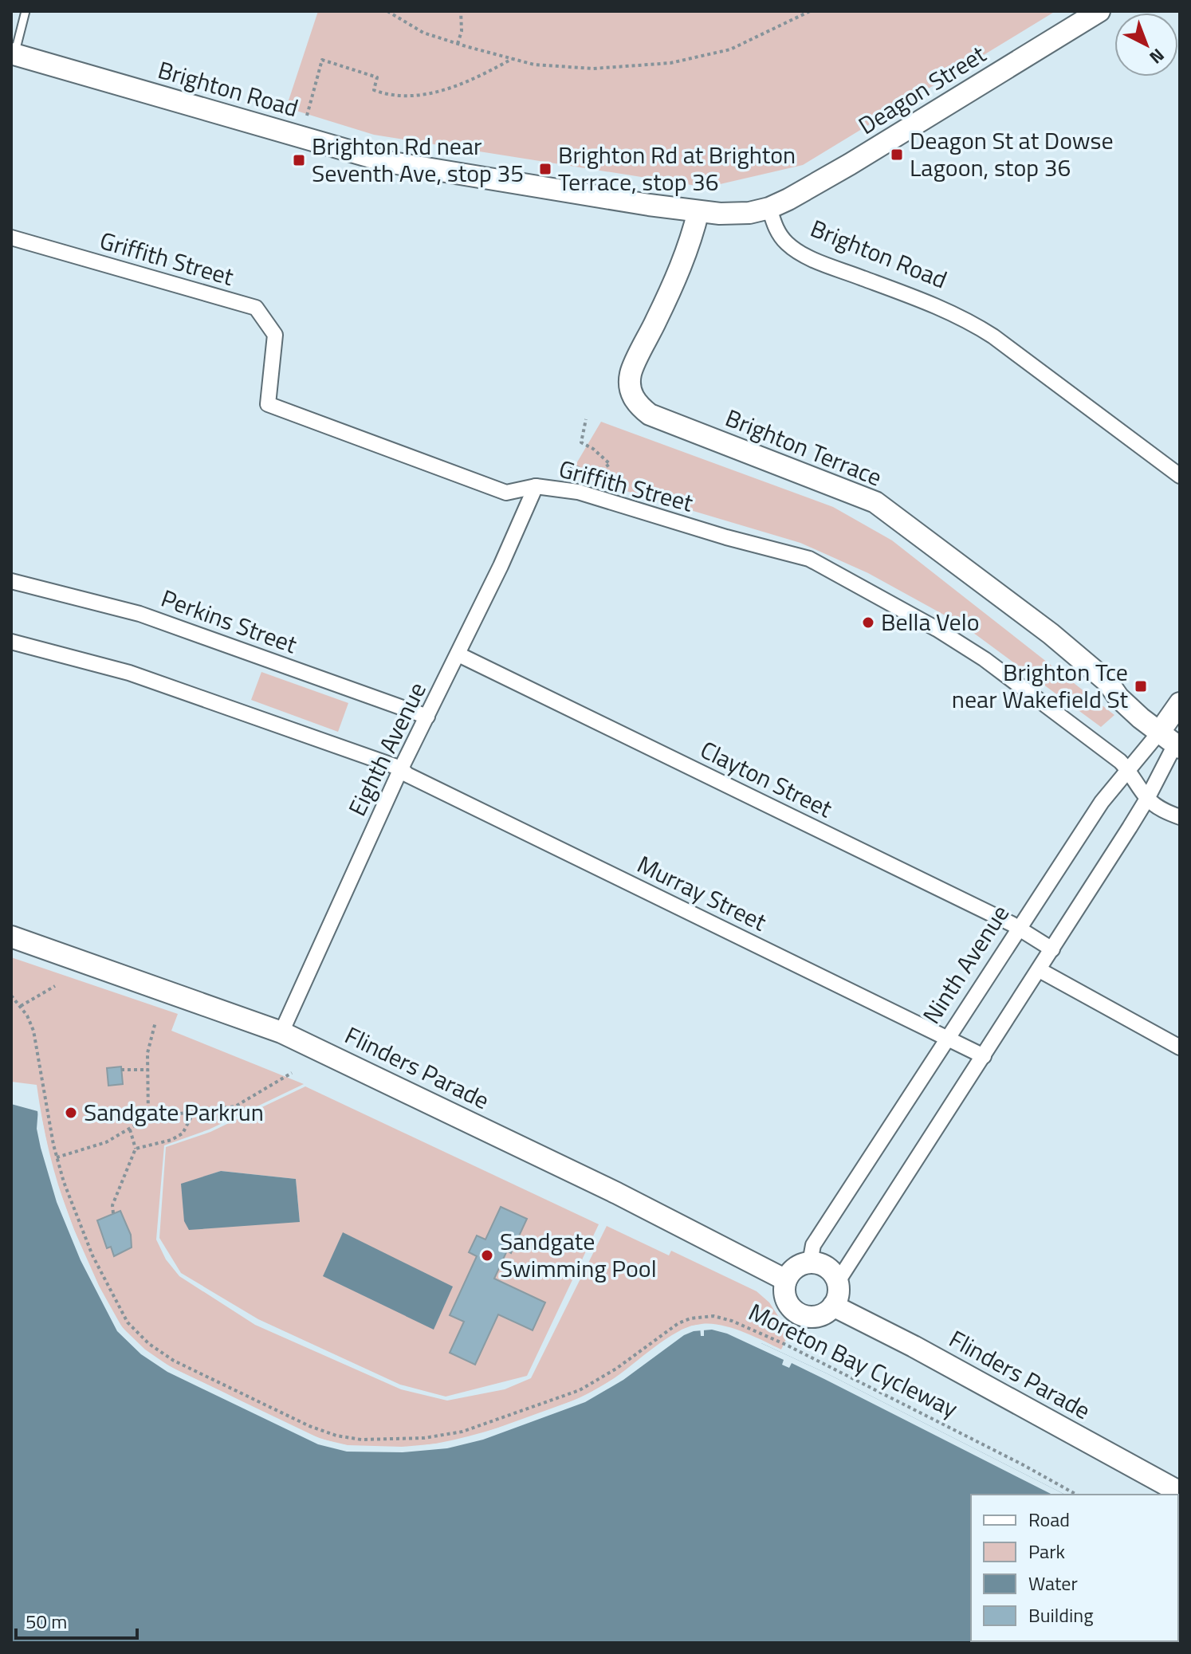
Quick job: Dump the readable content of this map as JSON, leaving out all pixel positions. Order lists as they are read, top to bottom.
{
  "streets": {
    "main road": [
      "Brighton Road",
      "Deagon Street",
      "Brighton Terrace",
      "Ninth Avenue",
      "Flinders Parade"
    ],
    "street": [
      "Griffith Street",
      "Perkins Street",
      "Eighth Avenue",
      "Clayton Street",
      "Murray Street"
    ],
    "path": ["Moreton Bay Cycleway"]
  },
  "crossings": [
    ["Brighton Road", "Deagon Street"],
    ["Brighton Road", "Brighton Terrace"],
    ["Griffith Street", "Eighth Avenue"],
    ["Griffith Street", "Ninth Avenue"],
    ["Brighton Terrace", "Ninth Avenue"],
    ["Perkins Street", "Eighth Avenue"],
    ["Eighth Avenue", "Clayton Street"],
    ["Eighth Avenue", "Murray Street"],
    ["Eighth Avenue", "Flinders Parade"],
    ["Clayton Street", "Ninth Avenue"],
    ["Murray Street", "Ninth Avenue"],
    ["Ninth Avenue", "Flinders Parade"]
  ],
  "places": {
    "transit": [
      "Deagon St at Dowse Lagoon, stop 36",
      "Brighton Rd near Seventh Ave, stop 35",
      "Brighton Rd at Brighton Terrace, stop 36",
      "Brighton Tce near Wakefield St"
    ],
    "other": ["Bella Velo", "Sandgate Parkrun", "Sandgate Swimming Pool"]
  },
  "legend": [
    "Road",
    "Park",
    "Water",
    "Building"
  ],
  "scale_bar": "50 m",
  "north": "bottom right"
}
